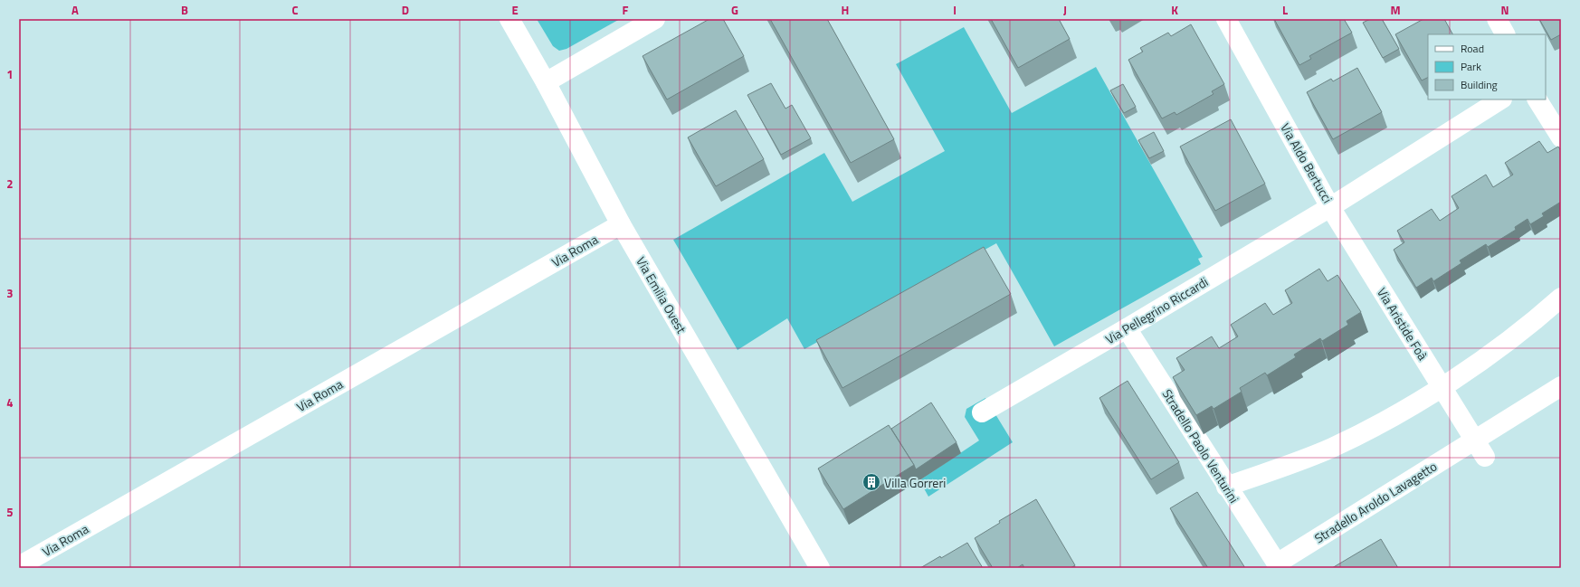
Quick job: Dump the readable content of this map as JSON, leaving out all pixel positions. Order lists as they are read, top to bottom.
{
  "streets": {
    "street": [
      "Via Aldo Bertucci",
      "Via Roma",
      "Via Emilia Ovest",
      "Via Pellegrino Riccardi",
      "Via Aristide Foà",
      "Stradello Paolo Venturini",
      "Stradello Aroldo Lavagetto"
    ]
  },
  "crossings": [
    ["Via Aldo Bertucci", "Via Pellegrino Riccardi"],
    ["Via Aldo Bertucci", "Via Aristide Foà"],
    ["Via Roma", "Via Emilia Ovest"],
    ["Via Pellegrino Riccardi", "Via Aristide Foà"],
    ["Via Pellegrino Riccardi", "Stradello Paolo Venturini"],
    ["Via Aristide Foà", "Stradello Aroldo Lavagetto"],
    ["Stradello Paolo Venturini", "Stradello Aroldo Lavagetto"]
  ],
  "places": {
    "building": ["Villa Gorreri"]
  },
  "legend": ["Road", "Park", "Building"],
  "grid": {
    "columns": [
      "A",
      "B",
      "C",
      "D",
      "E",
      "F",
      "G",
      "H",
      "I",
      "J",
      "K",
      "L",
      "M",
      "N"
    ],
    "rows": [
      "1",
      "2",
      "3",
      "4",
      "5"
    ]
  }
}
